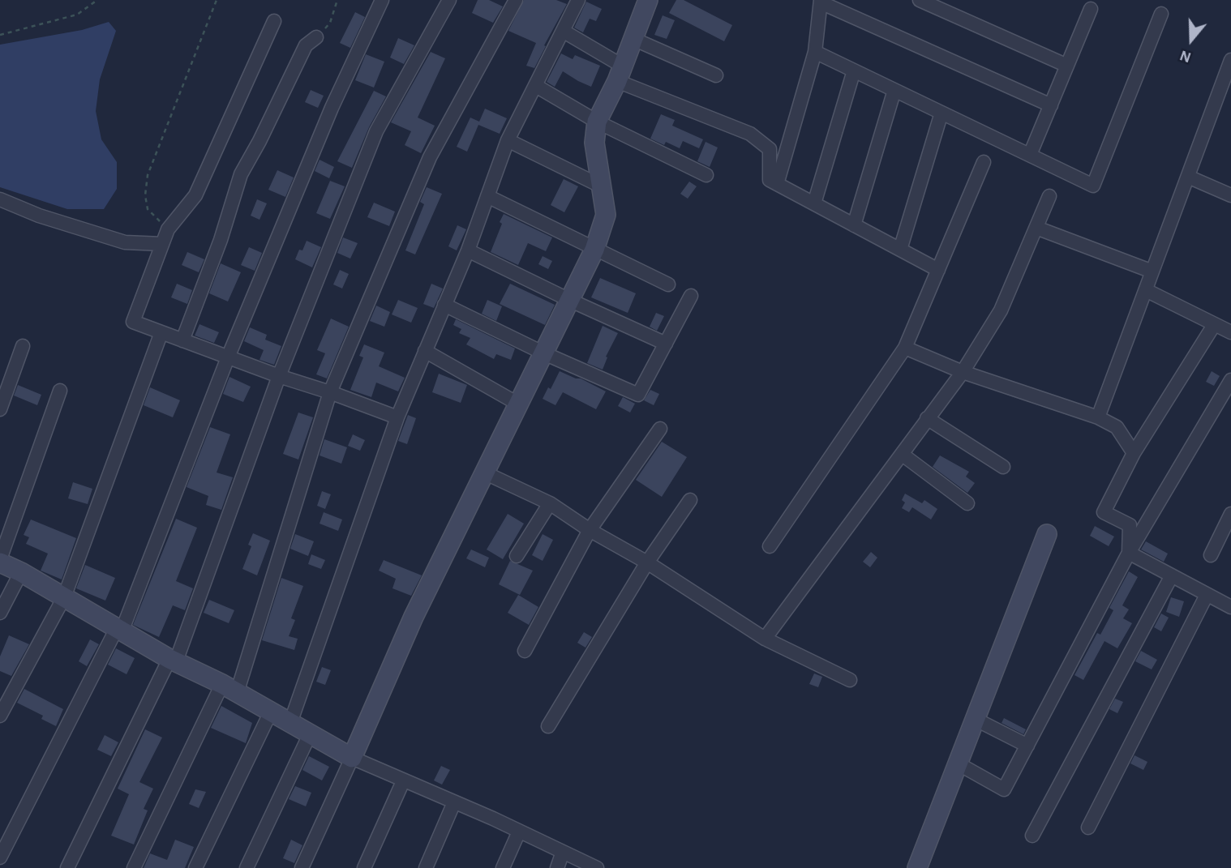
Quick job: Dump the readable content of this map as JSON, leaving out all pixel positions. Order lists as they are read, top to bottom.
{
  "north": "bottom"
}
